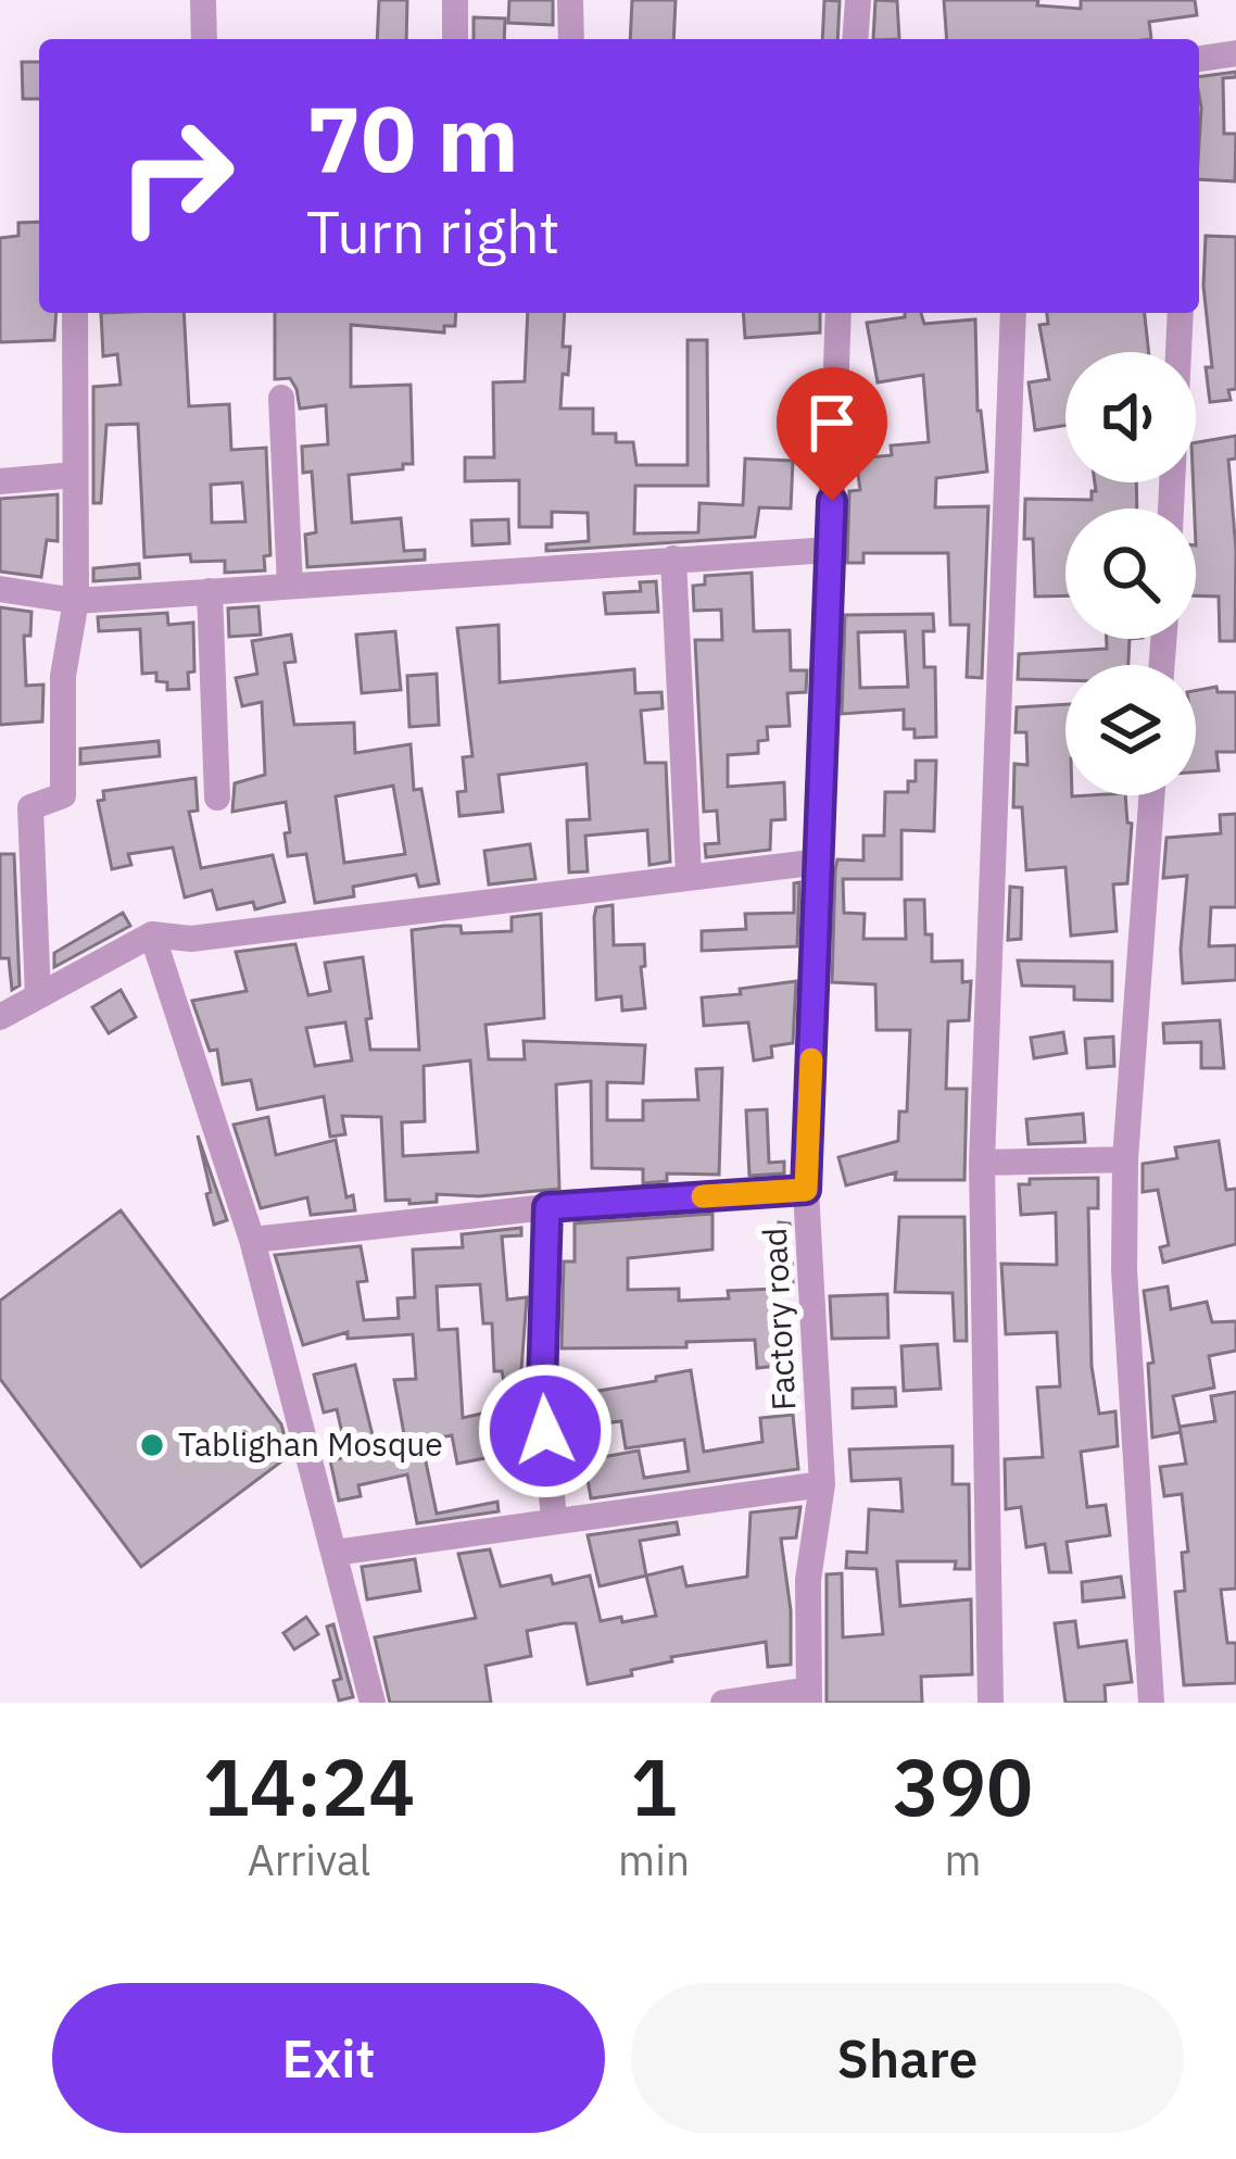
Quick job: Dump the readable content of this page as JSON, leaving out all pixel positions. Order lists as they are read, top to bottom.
{
  "streets": {
    "street": ["Factory road"]
  },
  "places": ["Tablighan Mosque"],
  "page": {
    "turn": ["70 m", "Turn right"],
    "eta": [
      "14:24",
      "Arrival",
      "1",
      "min",
      "390",
      "m"
    ],
    "buttons": ["Exit", "Share"]
  }
}
